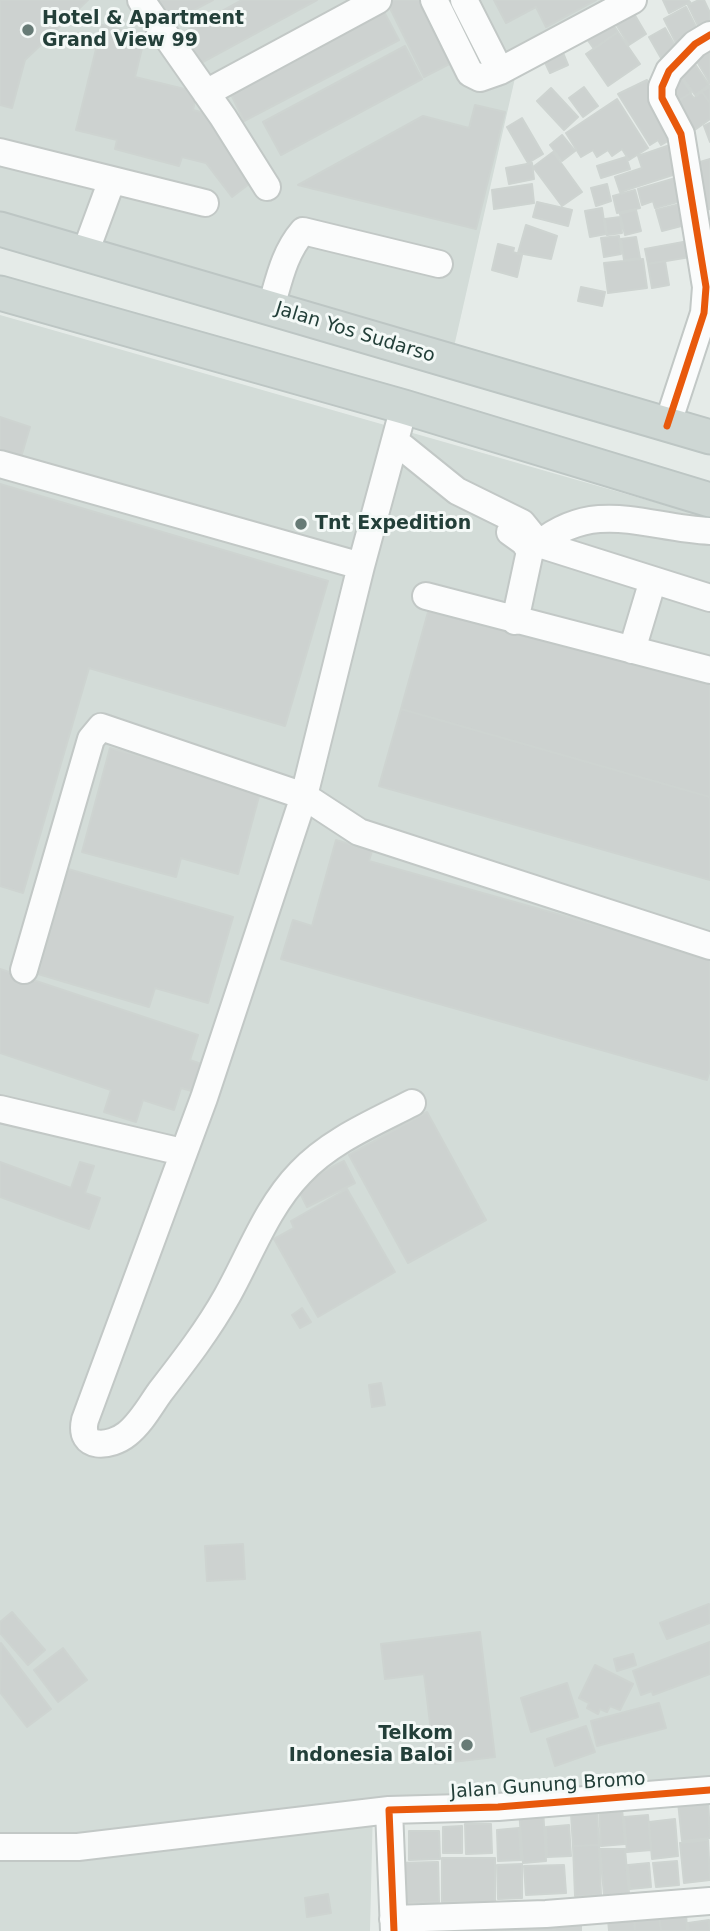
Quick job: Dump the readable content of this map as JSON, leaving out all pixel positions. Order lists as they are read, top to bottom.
{
  "streets": {
    "main road": ["Jalan Yos Sudarso"],
    "street": ["Jalan Gunung Bromo"]
  },
  "places": ["Hotel & Apartment Grand View 99", "Tnt Expedition", "Telkom Indonesia Baloi"]
}
